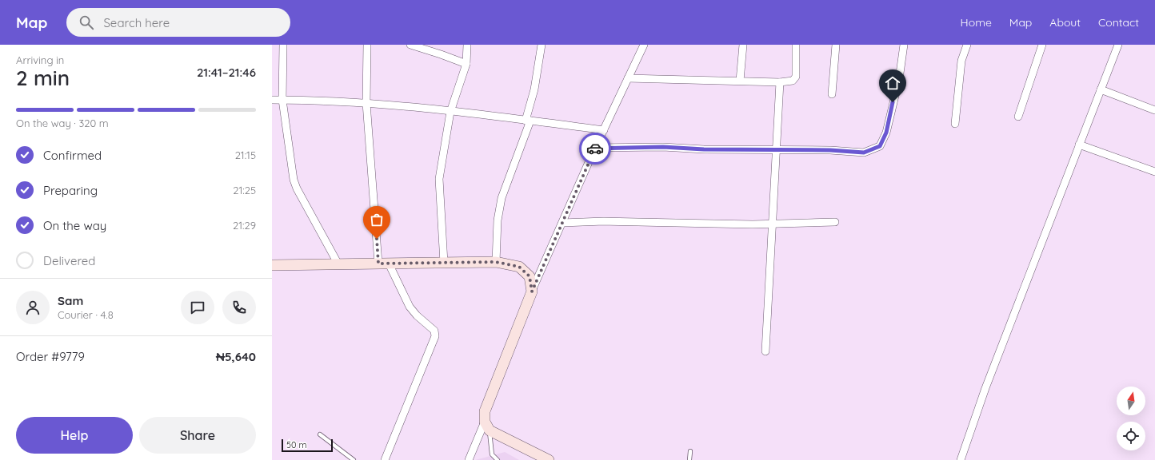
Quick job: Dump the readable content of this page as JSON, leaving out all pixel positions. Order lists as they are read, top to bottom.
{
  "scale_bar": "50 m",
  "north": "top",
  "page": {
    "header": "Map",
    "search": "Search here",
    "nav": [
      "Home",
      "Map",
      "About",
      "Contact"
    ],
    "heading": ["2 min", "Arriving in", "21:41–21:46"],
    "panel": [
      "Sam",
      "Courier · 4.8",
      "Order #9779",
      "₦5,640"
    ],
    "bar": "On the way · 320 m",
    "list": [
      ["Confirmed", "21:15"],
      ["Preparing", "21:25"],
      ["On the way", "21:29"],
      "Delivered"
    ],
    "buttons": ["Help", "Share"],
    "scale": "50 m"
  }
}
